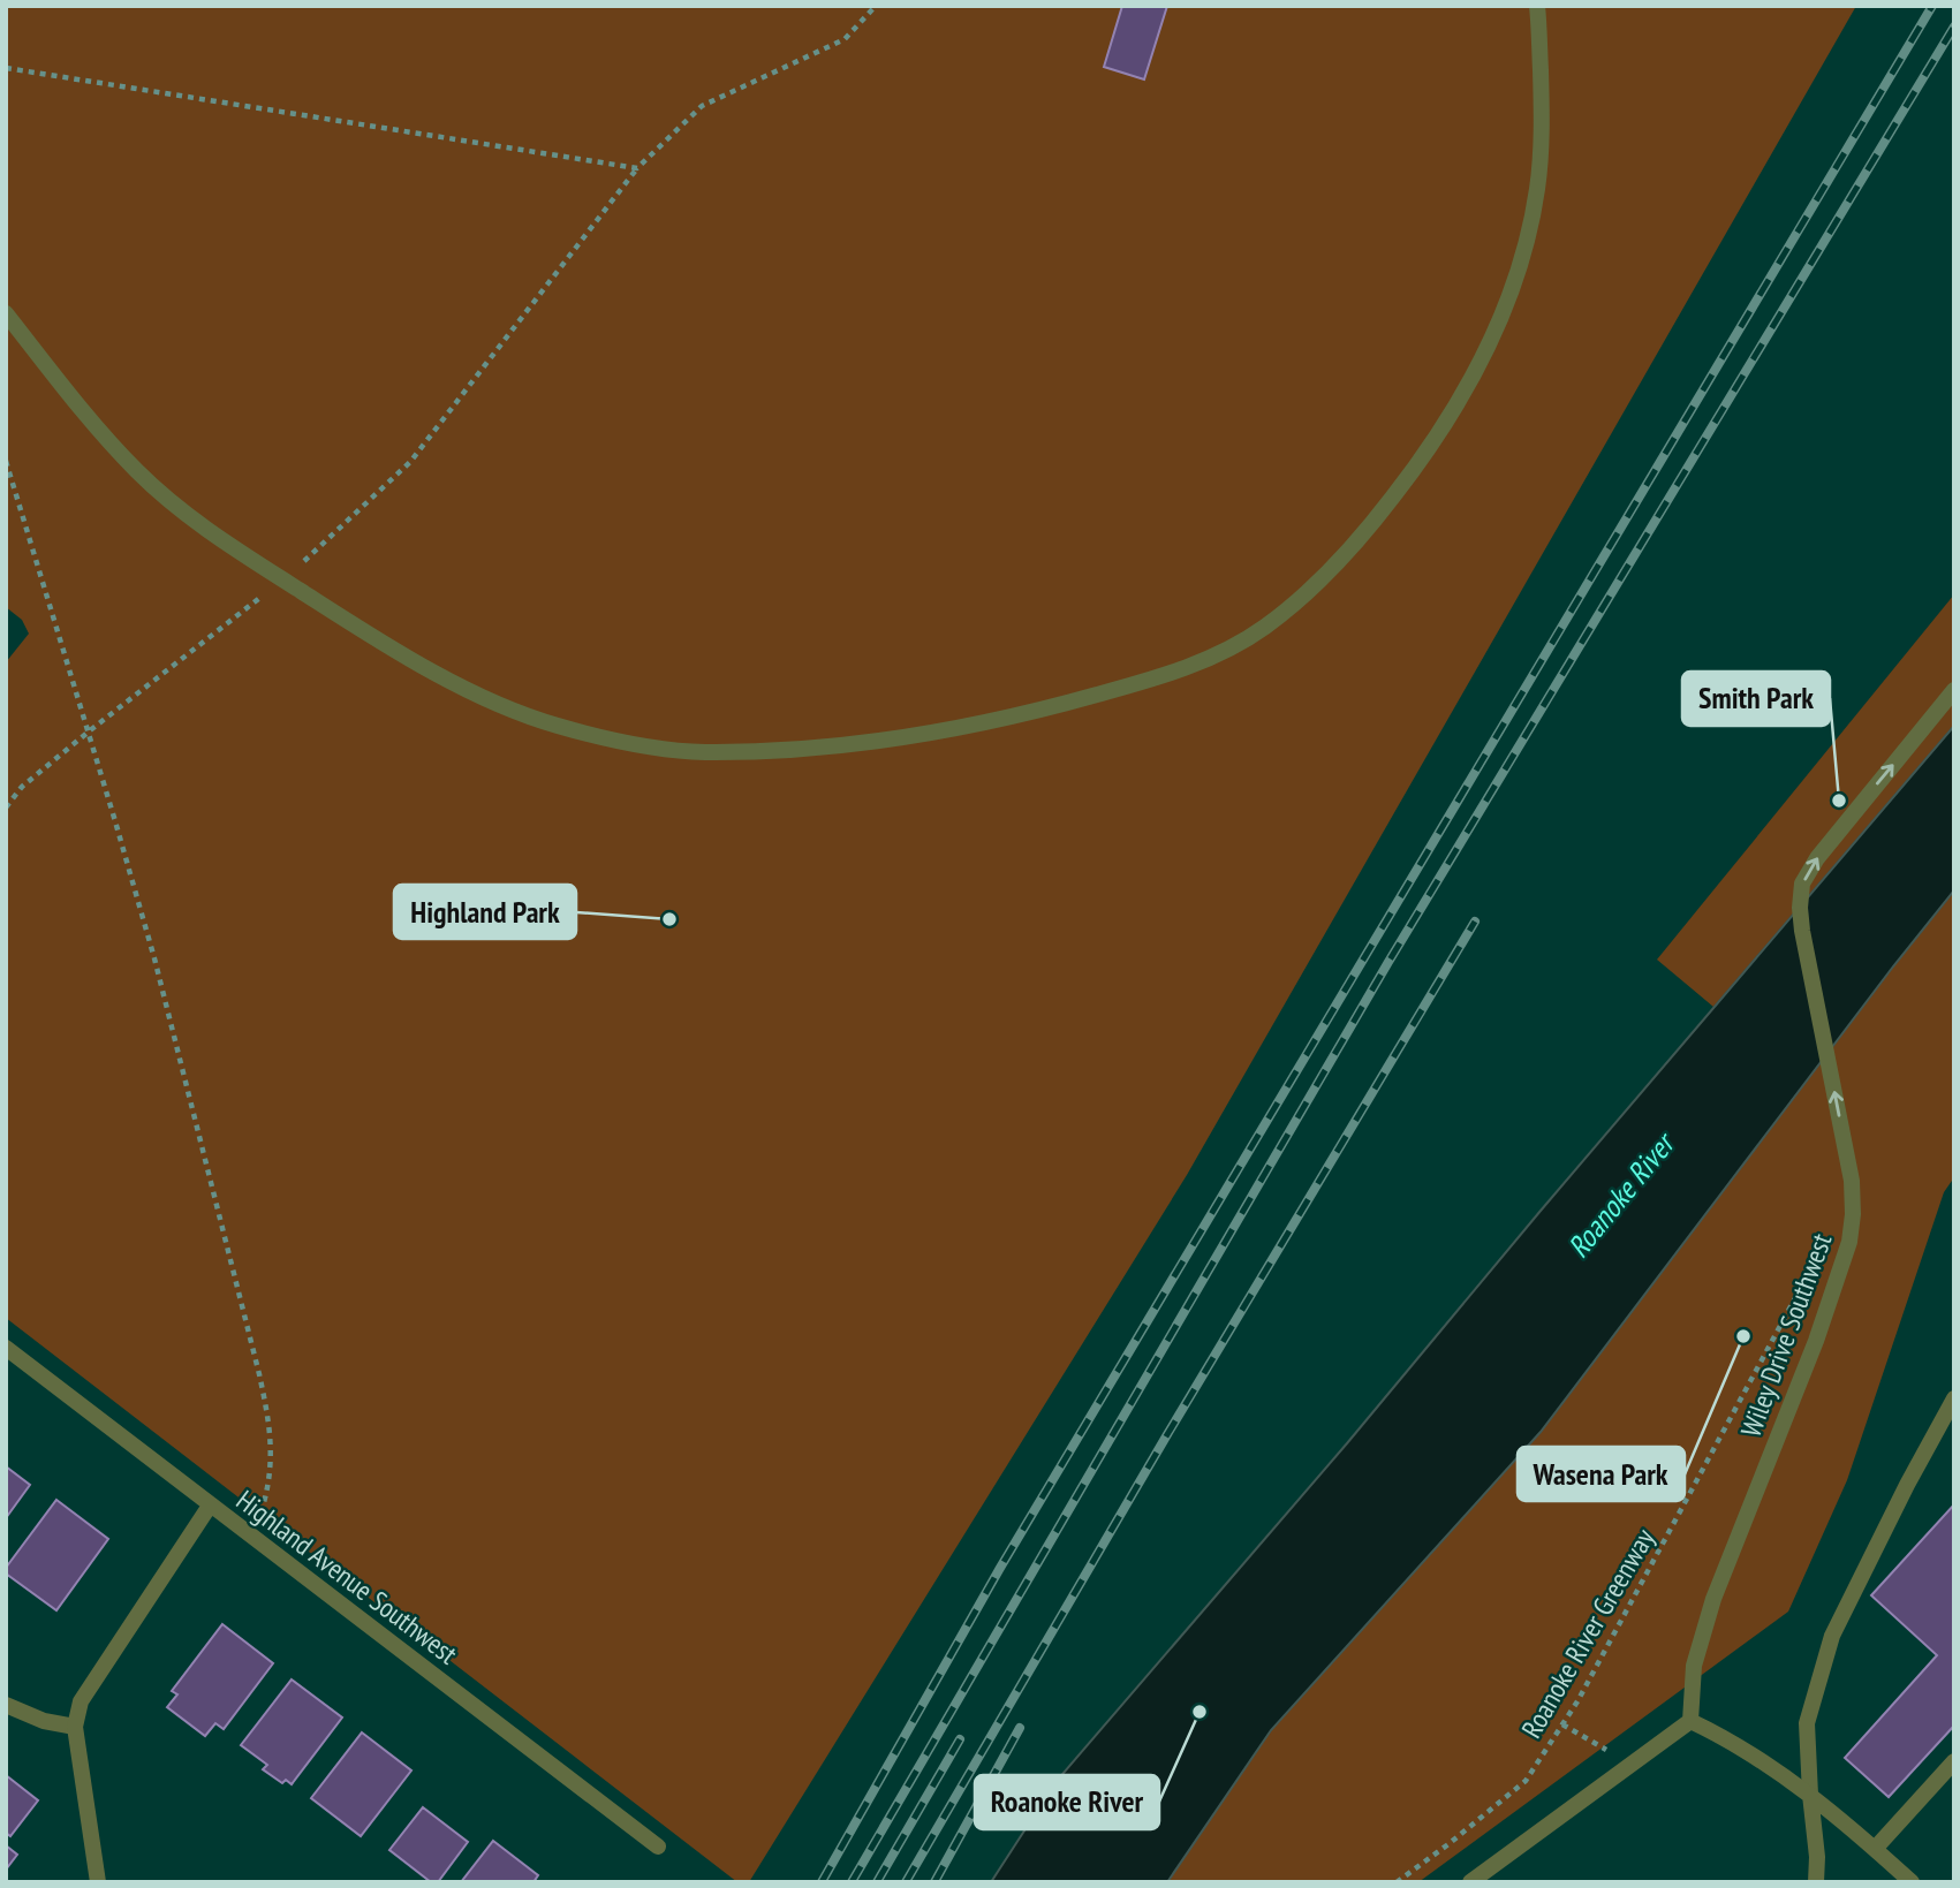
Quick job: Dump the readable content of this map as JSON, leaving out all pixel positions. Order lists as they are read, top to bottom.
{
  "streets": {
    "street": ["Wiley Drive Southwest", "Highland Avenue Southwest"],
    "path": ["Roanoke River Greenway"]
  },
  "one_way": ["Wiley Drive Southwest"],
  "water": ["Roanoke River"],
  "places": [
    "Smith Park",
    "Highland Park",
    "Wasena Park",
    "Roanoke River"
  ]
}
